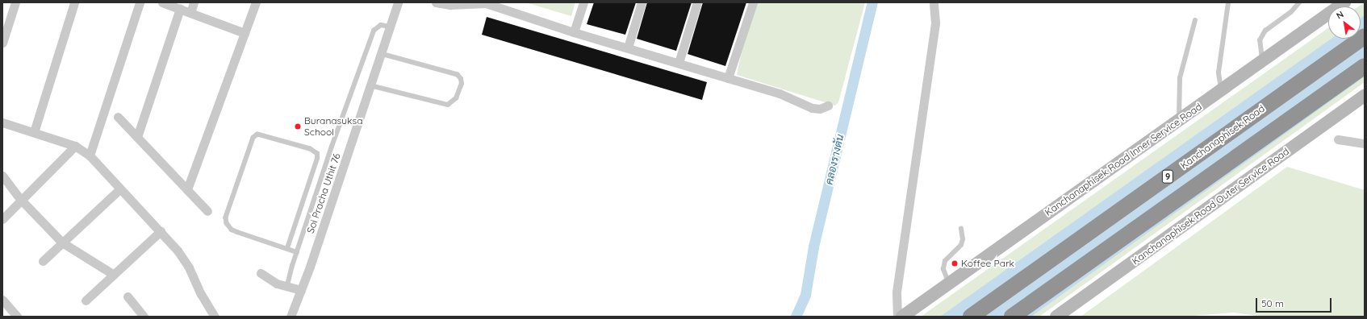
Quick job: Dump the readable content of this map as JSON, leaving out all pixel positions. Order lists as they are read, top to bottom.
{
  "streets": {
    "highway": ["Kanchanaphisek Road", "9"],
    "main road": ["Kanchanaphisek Road Inner Service Road", "Kanchanaphisek Road Outer Service Road"],
    "street": ["Soi Pracha Uthit 76"]
  },
  "water": ["คลองรางตัน"],
  "places": ["Buranasuksa School", "Koffee Park"],
  "scale_bar": "50 m",
  "north": "top left"
}
